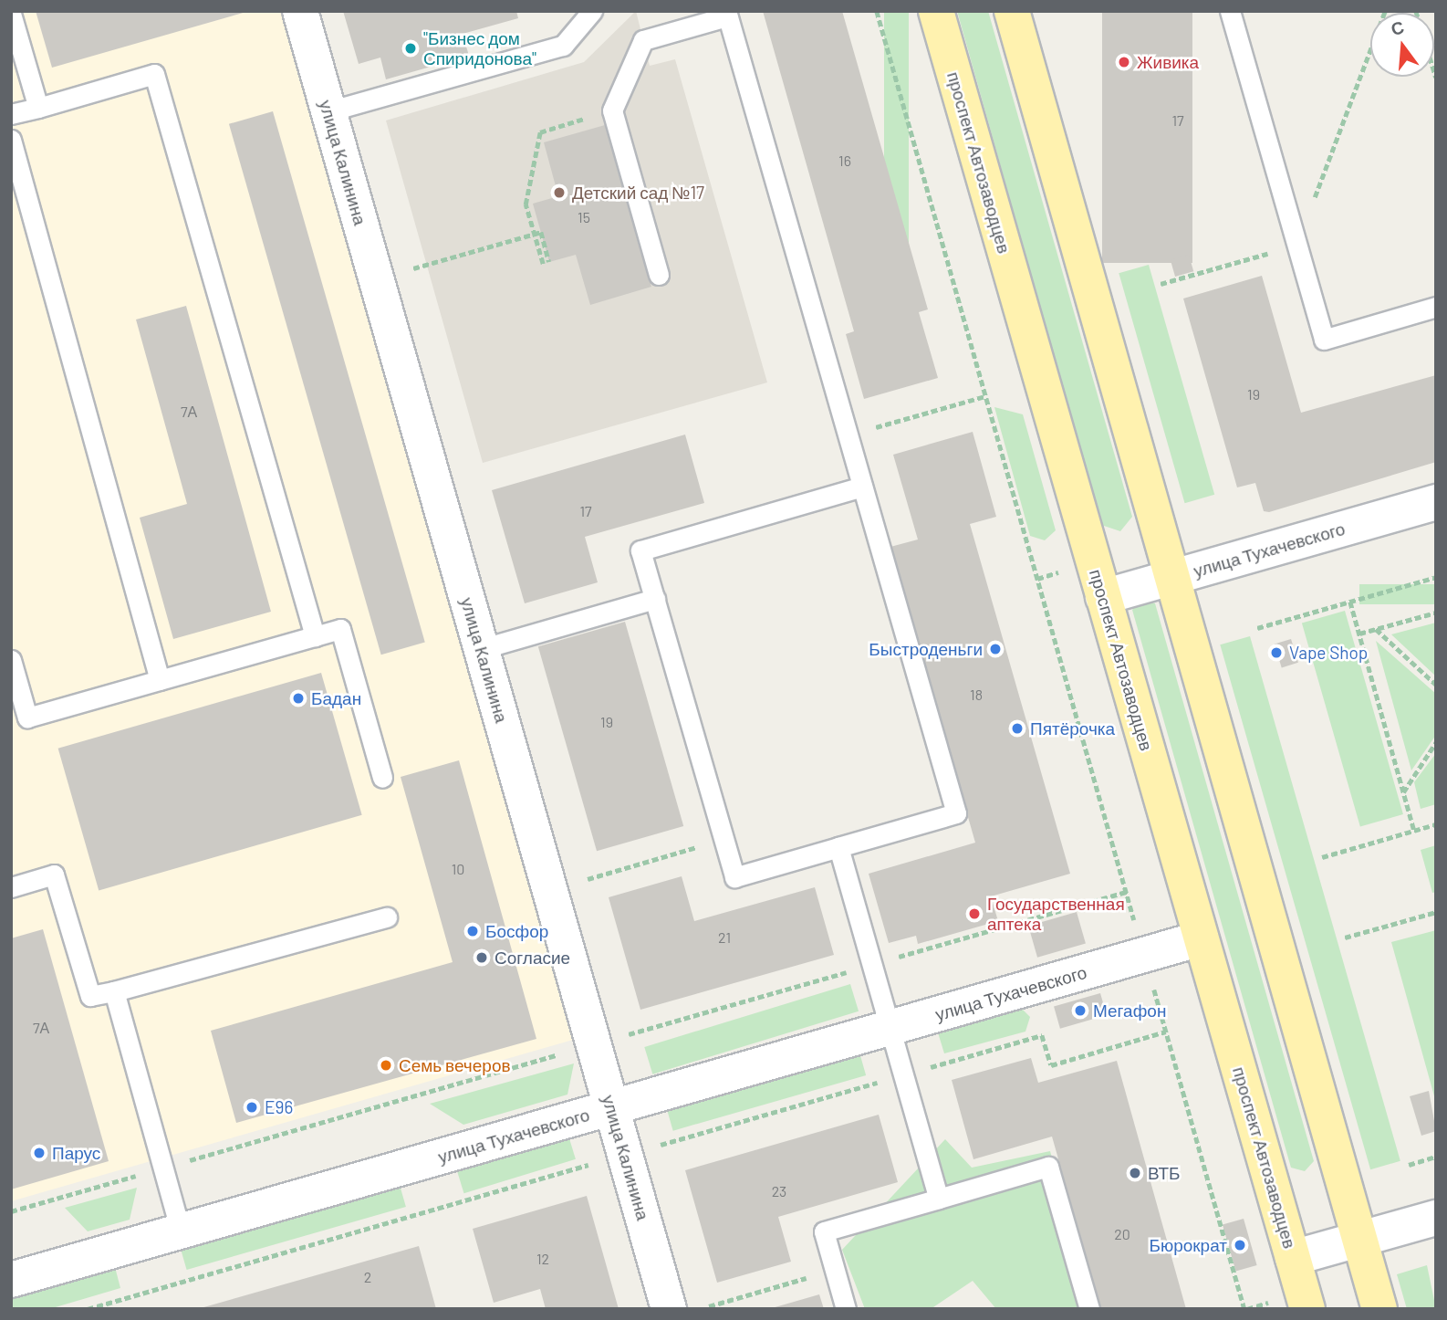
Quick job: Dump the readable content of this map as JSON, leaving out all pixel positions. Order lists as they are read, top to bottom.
{
  "streets": {
    "main road": ["проспект Автозаводцев"],
    "street": ["улица Калинина", "улица Тухачевского"]
  },
  "crossings": [
    ["улица Калинина", "улица Тухачевского"],
    ["проспект Автозаводцев", "улица Тухачевского"]
  ],
  "places": [
    "\"Бизнес дом Спиридонова\"",
    "Живика",
    "Детский сад №17",
    "Быстроденьги",
    "Vape Shop",
    "Бадан",
    "Пятёрочка",
    "Государственная аптека",
    "Босфор",
    "Согласие",
    "Мегафон",
    "Семь вечеров",
    "E96",
    "Парус",
    "ВТБ",
    "Бюрократ"
  ],
  "house_numbers": [
    "17",
    "16",
    "15",
    "19",
    "7А",
    "17",
    "18",
    "19",
    "10",
    "21",
    "7А",
    "23",
    "20",
    "12",
    "2"
  ],
  "north": "top"
}
